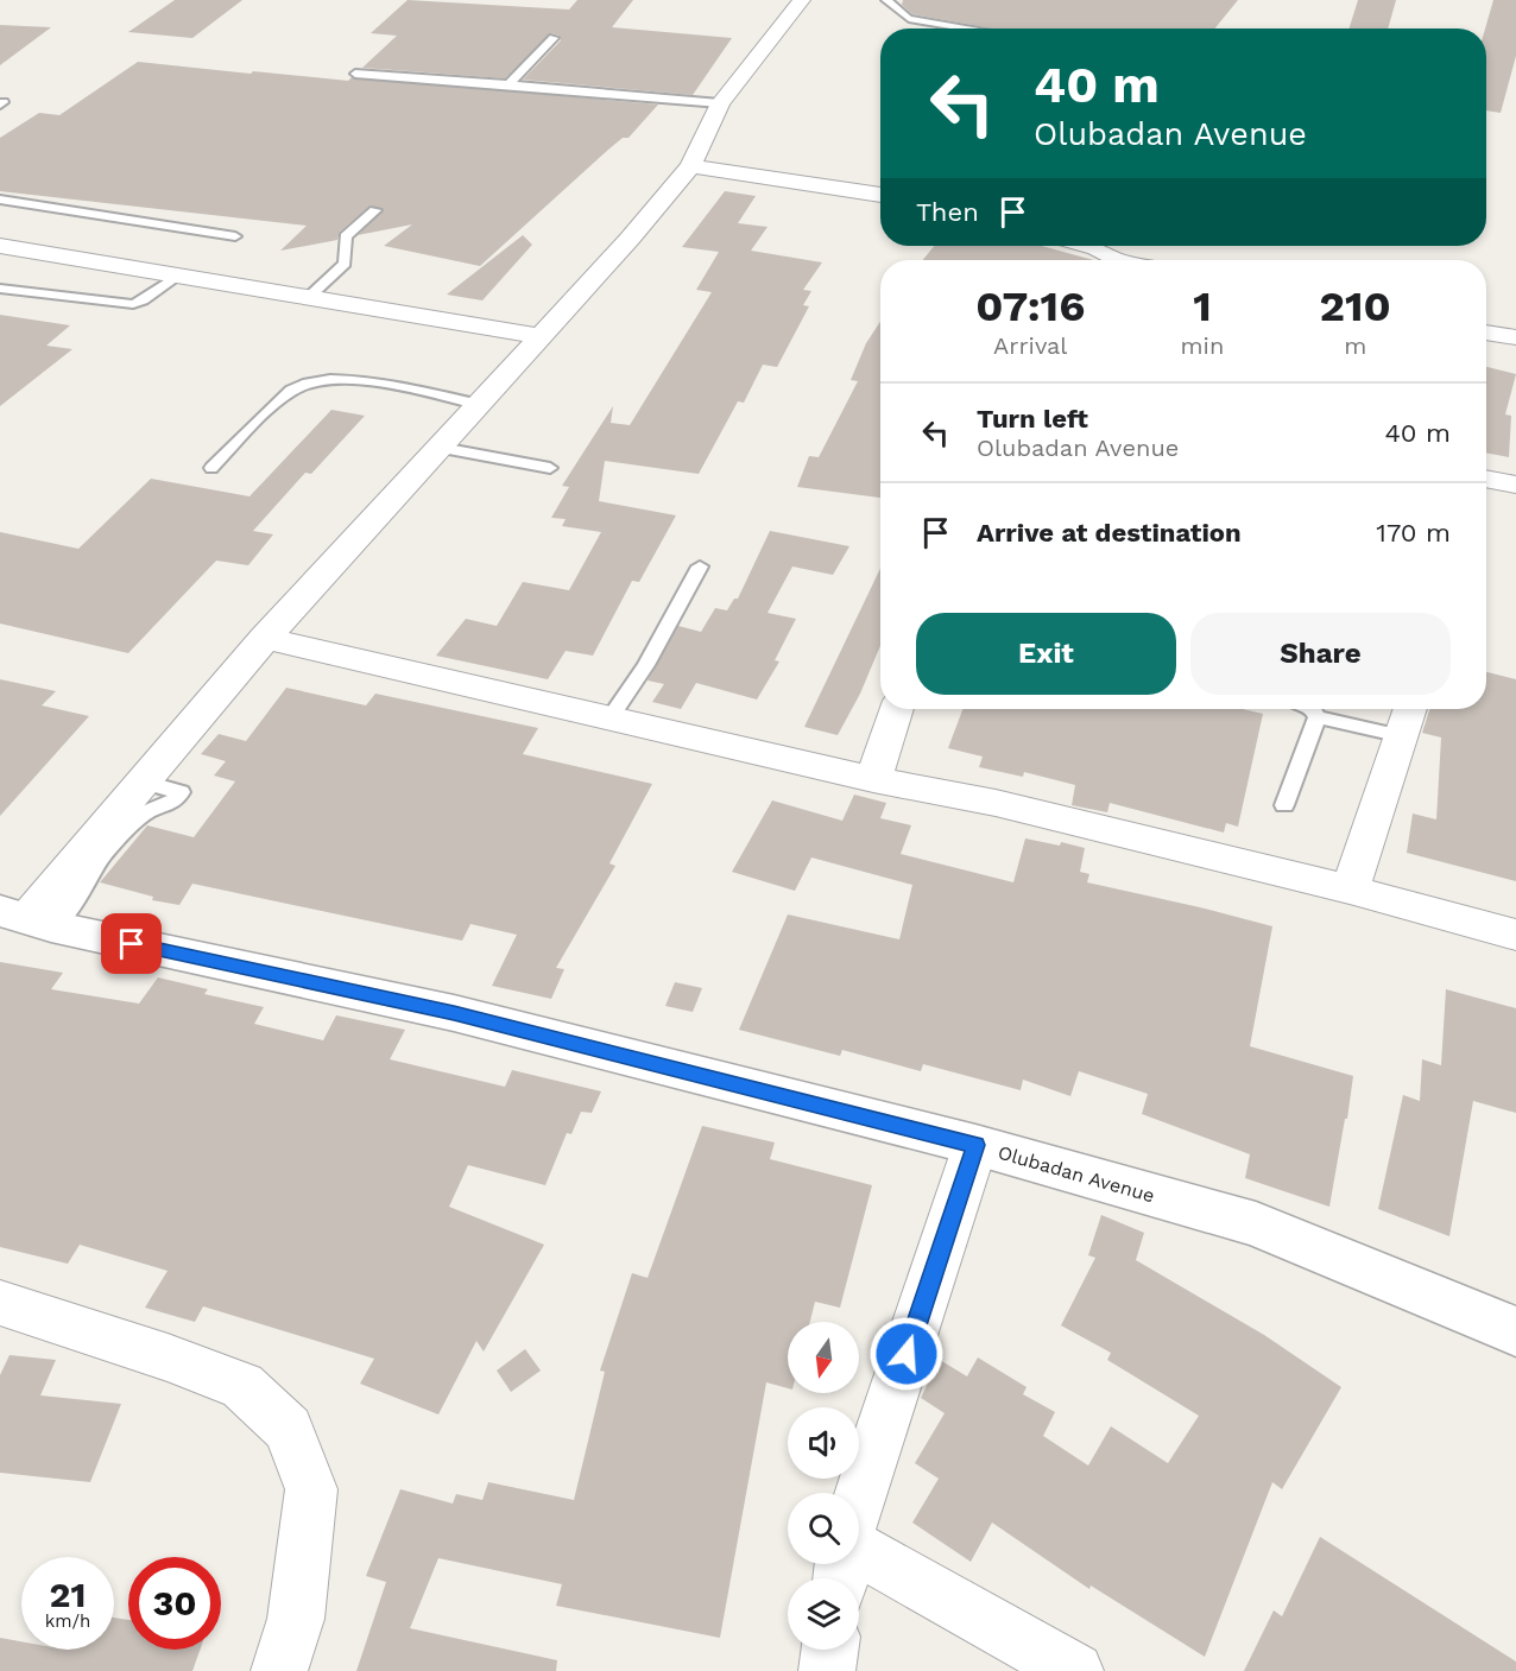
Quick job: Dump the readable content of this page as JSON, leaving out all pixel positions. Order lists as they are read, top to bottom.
{
  "streets": {
    "street": ["Olubadan Avenue"]
  },
  "north": "bottom",
  "page": {
    "turn": ["40 m", "Olubadan Avenue"],
    "then": "Then",
    "eta": [
      "07:16",
      "Arrival",
      "1",
      "min",
      "210",
      "m"
    ],
    "list": [
      {
        "name": "Turn left",
        "note": "Olubadan Avenue",
        "value": "40 m"
      },
      {
        "name": "Arrive at destination",
        "value": "170 m"
      }
    ],
    "buttons": ["Exit", "Share"],
    "speed": "21 km/h",
    "limit": "30"
  }
}
